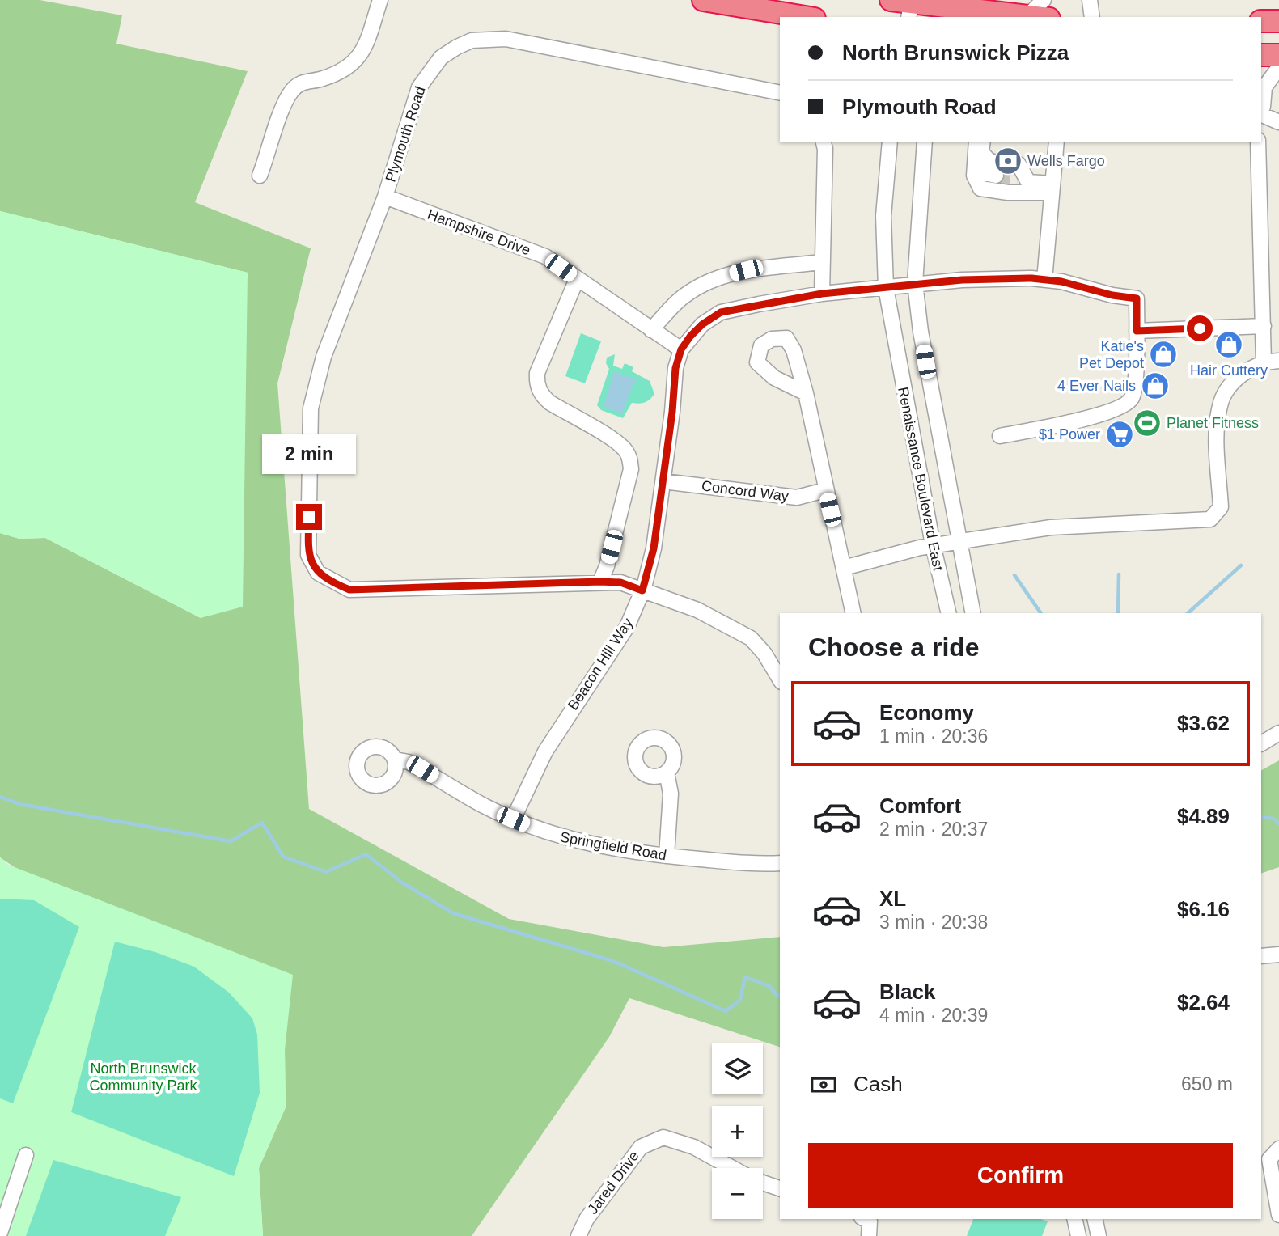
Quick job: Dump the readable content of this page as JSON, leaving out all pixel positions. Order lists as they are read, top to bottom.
{
  "streets": {
    "street": [
      "Plymouth Road",
      "Hampshire Drive",
      "Renaissance Boulevard East",
      "Concord Way",
      "Beacon Hill Way",
      "Springfield Road",
      "Jared Drive"
    ]
  },
  "crossings": [
    ["Plymouth Road", "Hampshire Drive"],
    ["Hampshire Drive", "Beacon Hill Way"],
    ["Renaissance Boulevard East", "Beacon Hill Way"],
    ["Concord Way", "Beacon Hill Way"],
    ["Beacon Hill Way", "Springfield Road"]
  ],
  "parks": ["North Brunswick Community Park"],
  "places": {
    "bank": ["Wells Fargo"],
    "shop": ["Hair Cuttery", "Katie's Pet Depot", "4 Ever Nails"],
    "sports": ["Planet Fitness"],
    "supermarket": ["$1 Power"]
  },
  "page": {
    "banner": ["North Brunswick Pizza", "Plymouth Road"],
    "bubble": "2 min",
    "heading": "Choose a ride",
    "list": [
      {
        "name": "Economy",
        "note": "1 min · 20:36",
        "value": "$3.62"
      },
      {
        "name": "Comfort",
        "note": "2 min · 20:37",
        "value": "$4.89"
      },
      {
        "name": "XL",
        "note": "3 min · 20:38",
        "value": "$6.16"
      },
      {
        "name": "Black",
        "note": "4 min · 20:39",
        "value": "$2.64"
      }
    ],
    "map_buttons": ["+", "−"],
    "pay": ["Cash", "650 m"],
    "buttons": "Confirm"
  }
}
